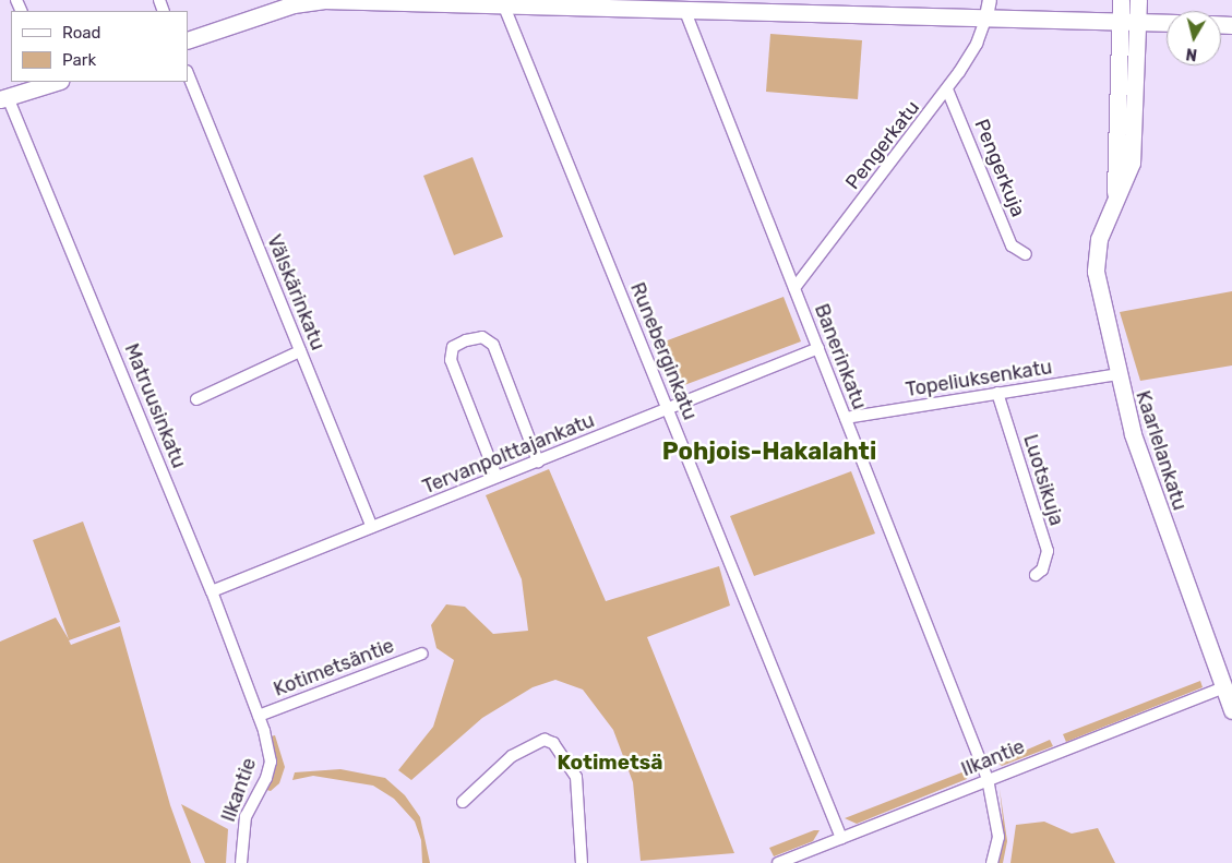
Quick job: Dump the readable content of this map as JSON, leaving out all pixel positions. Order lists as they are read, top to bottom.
{
  "streets": {
    "main road": ["Kaarlelankatu"],
    "street": [
      "Pengerkatu",
      "Pengerkuja",
      "Välskärinkatu",
      "Runeberginkatu",
      "Banerinkatu",
      "Topeliuksenkatu",
      "Matruusinkatu",
      "Tervanpolttajankatu",
      "Luotsikuja",
      "Kotimetsäntie",
      "Ilkantie"
    ]
  },
  "crossings": [
    ["Pengerkatu", "Pengerkuja"],
    ["Pengerkatu", "Banerinkatu"],
    ["Välskärinkatu", "Tervanpolttajankatu"],
    ["Runeberginkatu", "Tervanpolttajankatu"],
    ["Runeberginkatu", "Ilkantie"],
    ["Banerinkatu", "Topeliuksenkatu"],
    ["Banerinkatu", "Tervanpolttajankatu"],
    ["Banerinkatu", "Ilkantie"],
    ["Topeliuksenkatu", "Kaarlelankatu"],
    ["Topeliuksenkatu", "Luotsikuja"],
    ["Matruusinkatu", "Tervanpolttajankatu"],
    ["Matruusinkatu", "Kotimetsäntie"],
    ["Matruusinkatu", "Ilkantie"],
    ["Kaarlelankatu", "Ilkantie"]
  ],
  "districts": ["Pohjois-Hakalahti", "Kotimetsä"],
  "legend": ["Road", "Park"],
  "north": "bottom"
}
